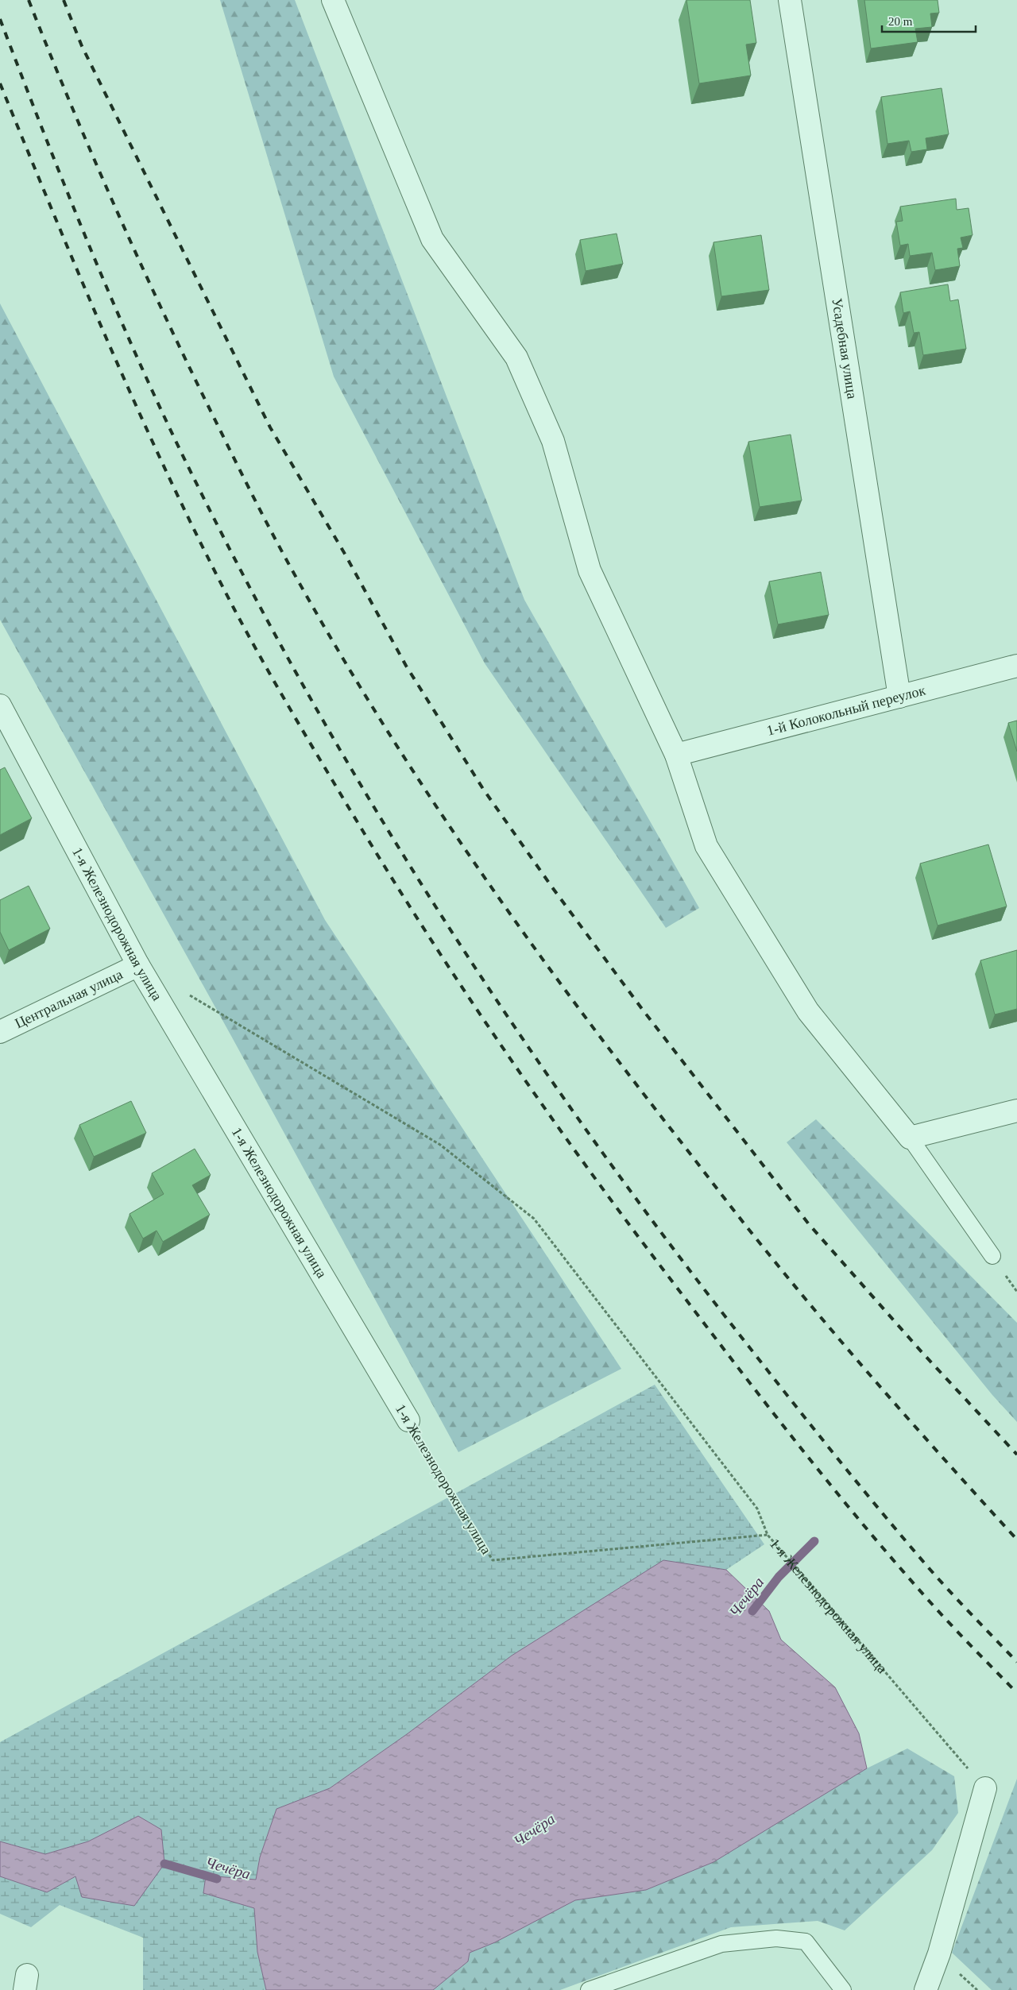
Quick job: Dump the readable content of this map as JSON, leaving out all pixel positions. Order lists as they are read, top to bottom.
{
  "streets": {
    "street": [
      "Усадебная улица",
      "1-й Колокольный переулок",
      "1-я Железнодорожная улица",
      "Центральная улица"
    ]
  },
  "crossings": [
    ["Усадебная улица", "1-й Колокольный переулок"],
    ["1-я Железнодорожная улица", "Центральная улица"]
  ],
  "water": ["Чечёра"],
  "scale_bar": "20 m"
}
